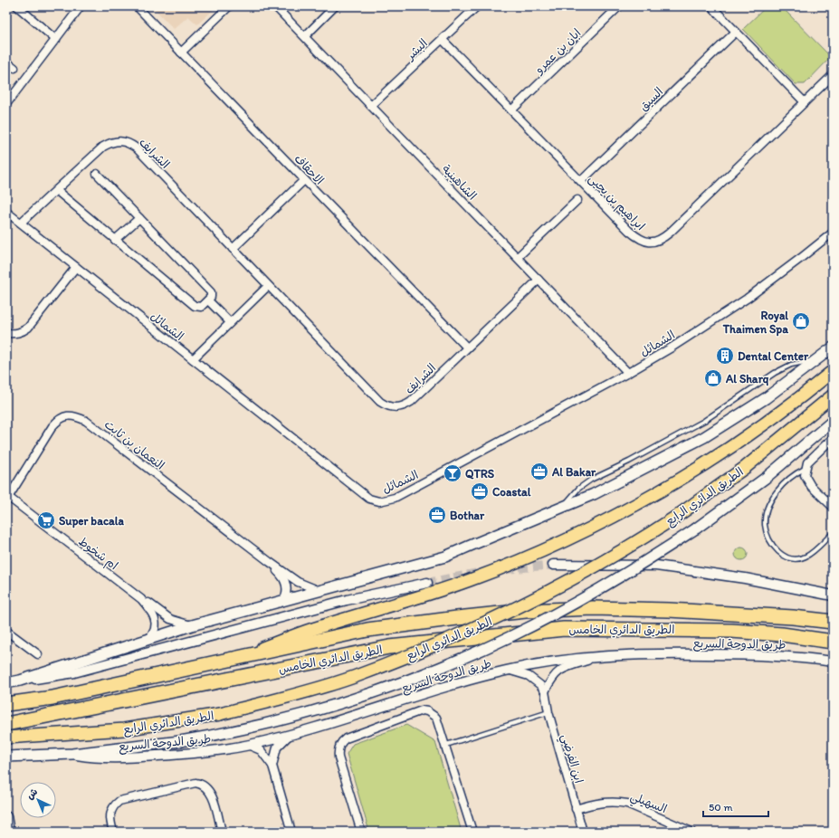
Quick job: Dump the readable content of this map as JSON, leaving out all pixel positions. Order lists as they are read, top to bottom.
{
  "streets": {
    "highway": ["الطريق الدائري الخامس"],
    "main road": ["الطريق الدائري الرابع"],
    "street": [
      "البشر",
      "ابان بن عمرو",
      "السيق",
      "الشرايف",
      "الاحقاف",
      "الشاهينية",
      "ابراهيم بن يحيى",
      "الشمائل",
      "النعمان بن ثابت",
      "ام شخوط",
      "طريق الدوحة السريع",
      "ابن الفرضي",
      "السهيلي"
    ]
  },
  "crossings": [
    ["البشر", "الشاهينية"],
    ["البشر", "ابراهيم بن يحيى"],
    ["ابان بن عمرو", "ابراهيم بن يحيى"],
    ["السيق", "ابراهيم بن يحيى"],
    ["الشرايف", "الاحقاف"],
    ["الشرايف", "الشاهينية"],
    ["الشرايف", "الشمائل"],
    ["الشاهينية", "الشمائل"],
    ["النعمان بن ثابت", "ام شخوط"],
    ["الطريق الدائري الرابع", "طريق الدوحة السريع"],
    ["ابن الفرضي", "السهيلي"]
  ],
  "places": {
    "shop": ["Royal Thaimen Spa", "Al Sharq"],
    "building": ["Dental Center"],
    "office": ["Al Bakar", "Coastal", "Bothar"],
    "bar": ["QTRS"],
    "supermarket": ["Super bacala"]
  },
  "scale_bar": "50 m",
  "north": "top left"
}
